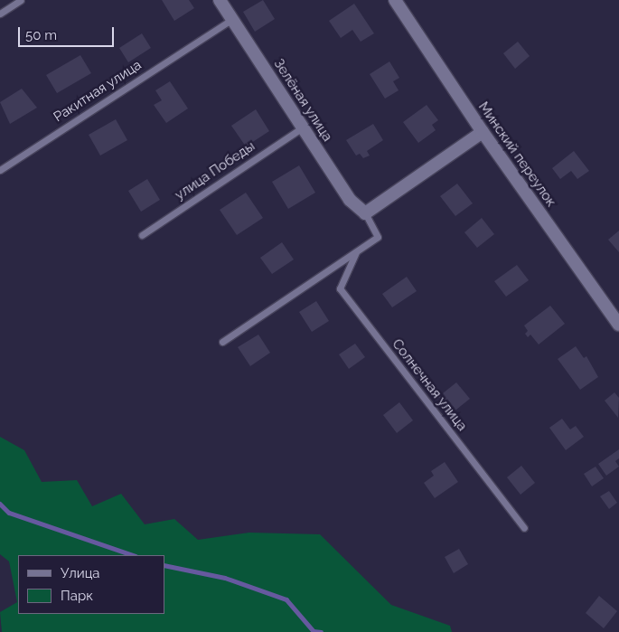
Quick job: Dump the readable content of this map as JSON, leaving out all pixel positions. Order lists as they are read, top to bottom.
{
  "streets": {
    "street": ["Зелёная улица", "Минский переулок"],
    "lane": ["Ракитная улица", "улица Победы", "Солнечная улица"]
  },
  "crossings": [
    ["Ракитная улица", "Зелёная улица"],
    ["Зелёная улица", "улица Победы"]
  ],
  "legend": ["Улица", "Парк"],
  "scale_bar": "50 m"
}
